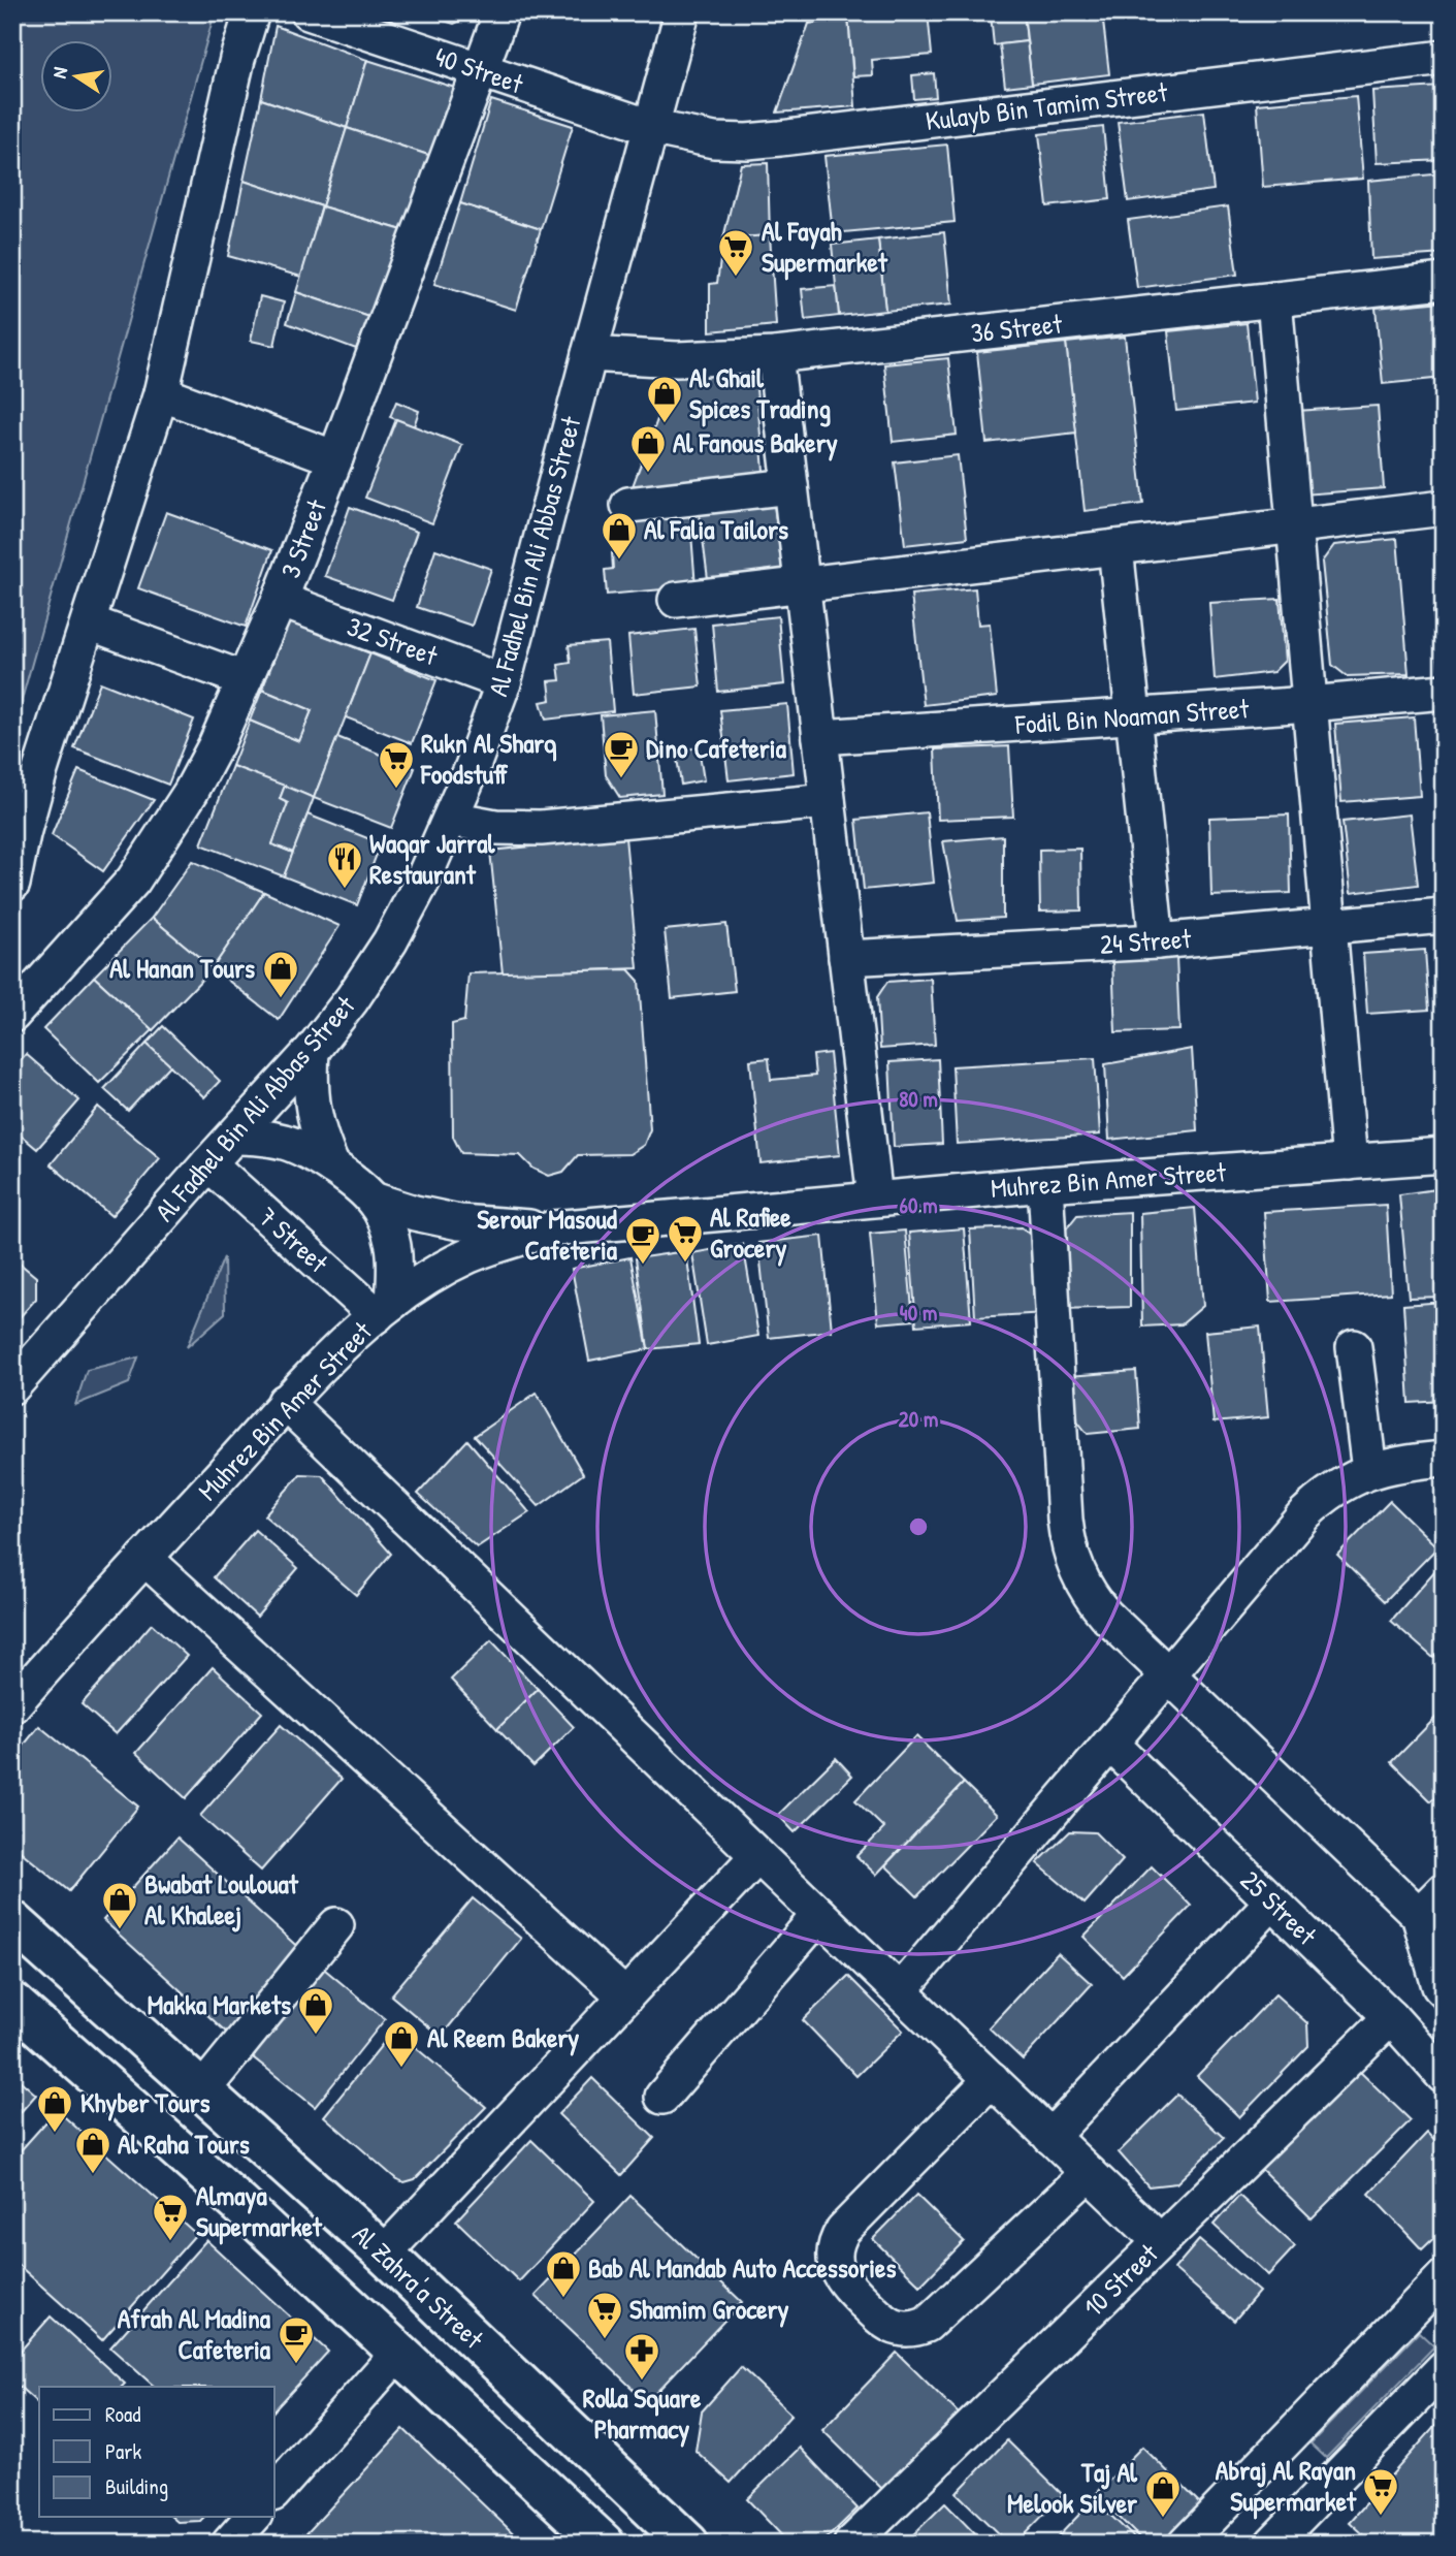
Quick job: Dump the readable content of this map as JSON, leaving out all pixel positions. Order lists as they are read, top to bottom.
{
  "streets": {
    "main road": ["Al Zahra'a Street"],
    "street": [
      "40 Street",
      "Kulayb Bin Tamim Street",
      "36 Street",
      "3 Street",
      "Al Fadhel Bin Ali Abbas Street",
      "32 Street",
      "Fodil Bin Noaman Street",
      "24 Street",
      "Muhrez Bin Amer Street",
      "7 Street",
      "25 Street",
      "10 Street"
    ]
  },
  "crossings": [
    ["40 Street", "Kulayb Bin Tamim Street"],
    ["40 Street", "3 Street"],
    ["40 Street", "Al Fadhel Bin Ali Abbas Street"],
    ["Kulayb Bin Tamim Street", "Al Fadhel Bin Ali Abbas Street"],
    ["36 Street", "Al Fadhel Bin Ali Abbas Street"],
    ["3 Street", "32 Street"],
    ["Al Fadhel Bin Ali Abbas Street", "32 Street"],
    ["Al Fadhel Bin Ali Abbas Street", "7 Street"],
    ["Muhrez Bin Amer Street", "7 Street"],
    ["25 Street", "10 Street"]
  ],
  "places": {
    "supermarket": [
      "Al Fayah Supermarket",
      "Rukn Al Sharq Foodstuff",
      "Al Rafiee Grocery",
      "Almaya Supermarket",
      "Shamim Grocery",
      "Abraj Al Rayan Supermarket"
    ],
    "shop": [
      "Al Ghail Spices Trading",
      "Al Fanous Bakery",
      "Al Falia Tailors",
      "Al Hanan Tours",
      "Bwabat Loulouat Al Khaleej",
      "Makka Markets",
      "Al Reem Bakery",
      "Khyber Tours",
      "Al Raha Tours",
      "Bab Al Mandab Auto Accessories",
      "Taj Al Melook Silver"
    ],
    "cafe": ["Dino Cafeteria", "Serour Masoud Cafeteria", "Afrah Al Madina Cafeteria"],
    "restaurant": ["Waqar Jarral Restaurant"],
    "pharmacy": ["Rolla Square Pharmacy"]
  },
  "legend": ["Road", "Park", "Building"],
  "north": "left",
  "rings": [
    "80 m",
    "60 m",
    "40 m",
    "20 m"
  ]
}
